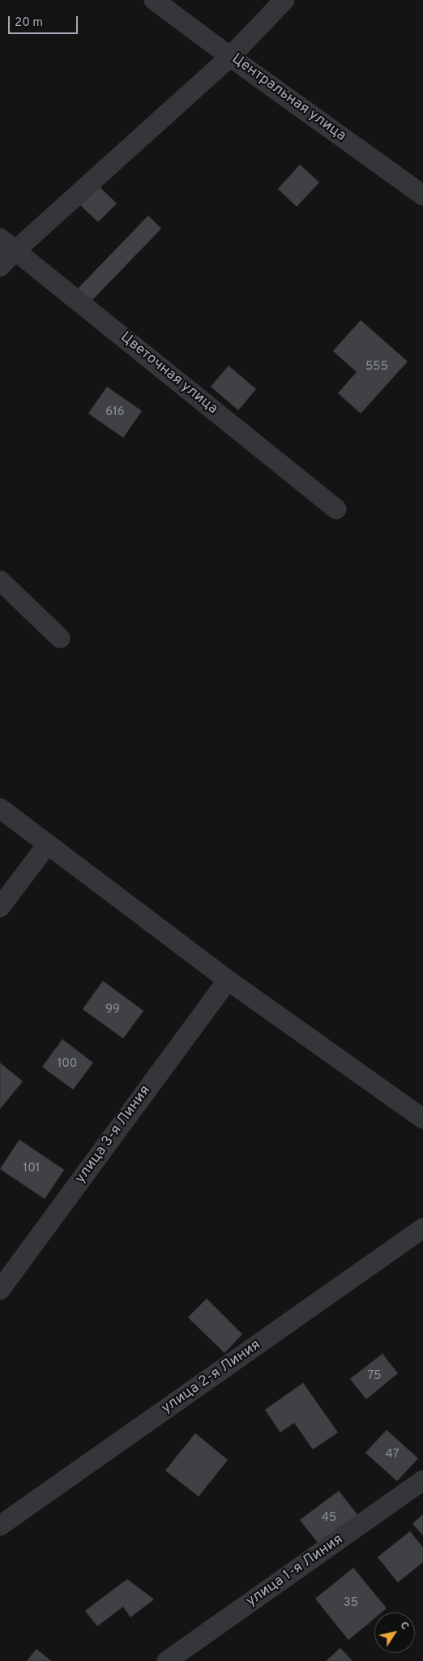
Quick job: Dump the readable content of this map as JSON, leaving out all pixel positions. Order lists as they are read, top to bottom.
{
  "streets": {
    "street": [
      "Центральная улица",
      "Цветочная улица",
      "улица 3-я Линия",
      "улица 2-я Линия",
      "улица 1-я Линия"
    ]
  },
  "house_numbers": [
    "555",
    "616",
    "99",
    "100",
    "101",
    "75",
    "47",
    "45",
    "35"
  ],
  "scale_bar": "20 m",
  "north": "top right"
}
